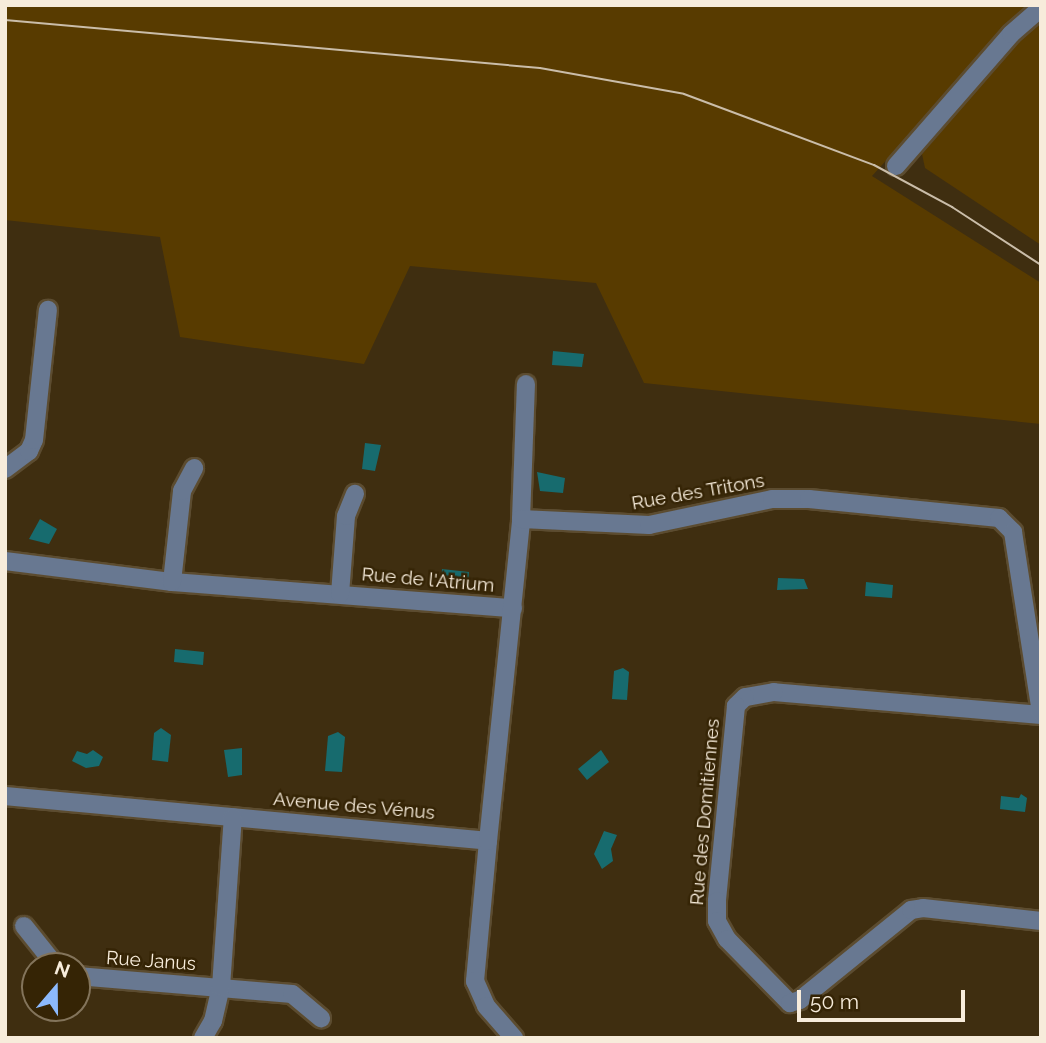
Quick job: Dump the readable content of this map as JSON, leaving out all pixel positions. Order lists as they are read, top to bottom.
{
  "streets": {
    "street": [
      "Rue des Tritons",
      "Rue de l'Atrium",
      "Avenue des Vénus",
      "Rue des Domitiennes",
      "Rue Janus"
    ]
  },
  "crossings": [
    ["Rue des Tritons", "Rue des Domitiennes"]
  ],
  "scale_bar": "50 m",
  "north": "top"
}
